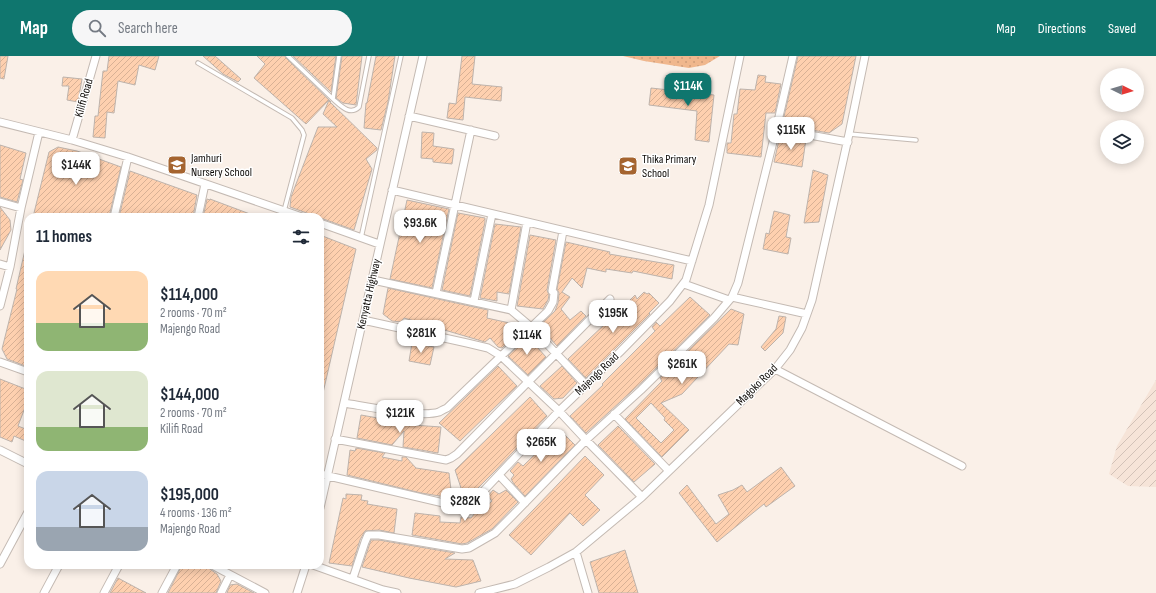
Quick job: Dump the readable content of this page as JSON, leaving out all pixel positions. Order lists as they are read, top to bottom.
{
  "streets": {
    "street": [
      "Kilifi Road",
      "Kenyatta Highway",
      "Majengo Road",
      "Magoko Road"
    ]
  },
  "crossings": [
    ["Kenyatta Highway", "Majengo Road"]
  ],
  "places": {
    "school or university": ["Jamhuri Nursery School", "Thika Primary School"]
  },
  "north": "right",
  "page": {
    "header": "Map",
    "search": "Search here",
    "nav": ["Map", "Directions", "Saved"],
    "price": [
      "$114K",
      "$115K",
      "$144K",
      "$93.6K",
      "$195K",
      "$281K",
      "$114K",
      "$261K",
      "$121K",
      "$265K",
      "$282K"
    ],
    "heading": "11 homes",
    "list": [
      {
        "name": "$114,000",
        "note": "2 rooms · 70 m² · Majengo Road"
      },
      {
        "name": "$144,000",
        "note": "2 rooms · 70 m² · Kilifi Road"
      },
      {
        "name": "$195,000",
        "note": "4 rooms · 136 m² · Majengo Road"
      }
    ]
  }
}
